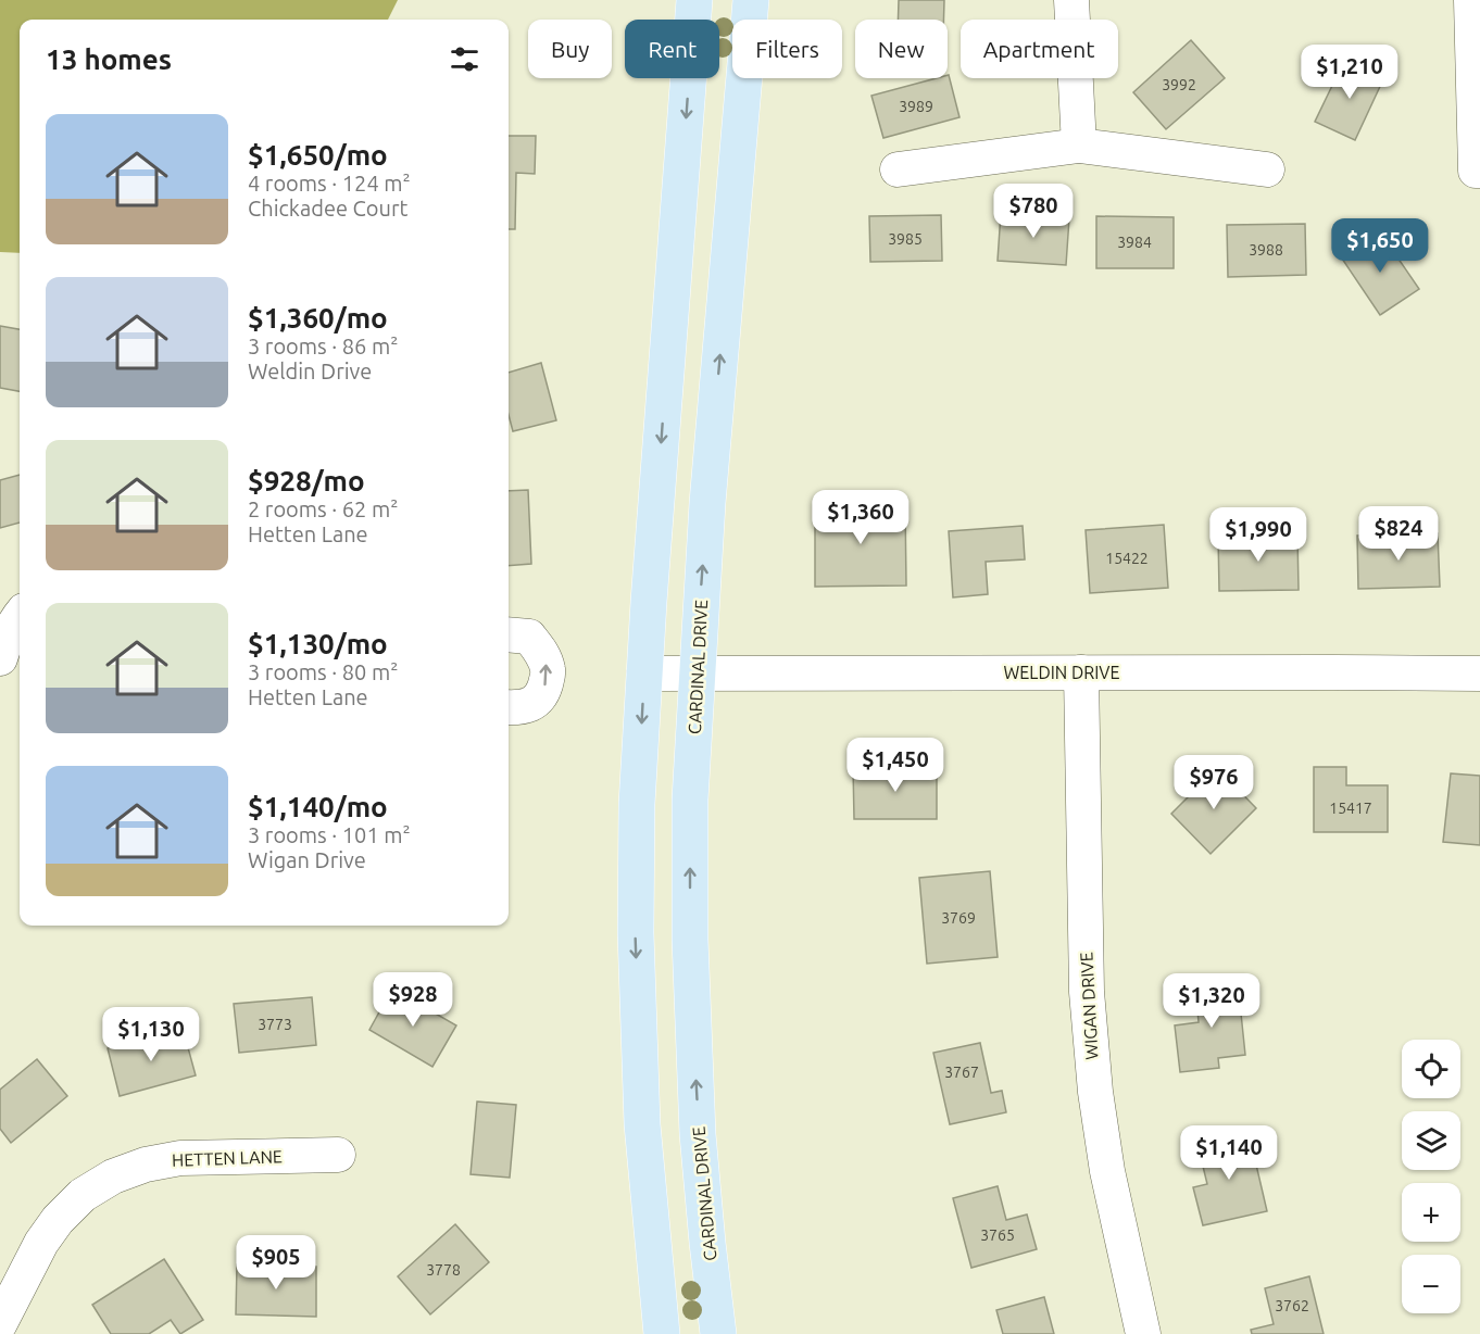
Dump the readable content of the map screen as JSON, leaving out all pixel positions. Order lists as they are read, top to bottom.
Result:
{
  "streets": {
    "main road": ["CARDINAL DRIVE"],
    "street": ["WELDIN DRIVE", "WIGAN DRIVE", "HETTEN LANE"]
  },
  "crossings": [
    ["CARDINAL DRIVE", "WELDIN DRIVE"],
    ["WELDIN DRIVE", "WIGAN DRIVE"]
  ],
  "house_numbers": [
    "3992",
    "3989",
    "3985",
    "3984",
    "3988",
    "15422",
    "15417",
    "3769",
    "3773",
    "3767",
    "3765",
    "3778",
    "3762"
  ],
  "page": {
    "chip": [
      "Buy",
      "Rent",
      "Filters",
      "New",
      "Apartment"
    ],
    "heading": "13 homes",
    "price": [
      "$1,210",
      "$780",
      "$1,650",
      "$1,360",
      "$824",
      "$1,990",
      "$1,450",
      "$976",
      "$928",
      "$1,320",
      "$1,130",
      "$1,140",
      "$905"
    ],
    "list": [
      {
        "name": "$1,650/mo",
        "note": "4 rooms · 124 m² · Chickadee Court"
      },
      {
        "name": "$1,360/mo",
        "note": "3 rooms · 86 m² · Weldin Drive"
      },
      {
        "name": "$928/mo",
        "note": "2 rooms · 62 m² · Hetten Lane"
      },
      {
        "name": "$1,130/mo",
        "note": "3 rooms · 80 m² · Hetten Lane"
      },
      {
        "name": "$1,140/mo",
        "note": "3 rooms · 101 m² · Wigan Drive"
      }
    ],
    "map_buttons": ["+", "−"]
  }
}
